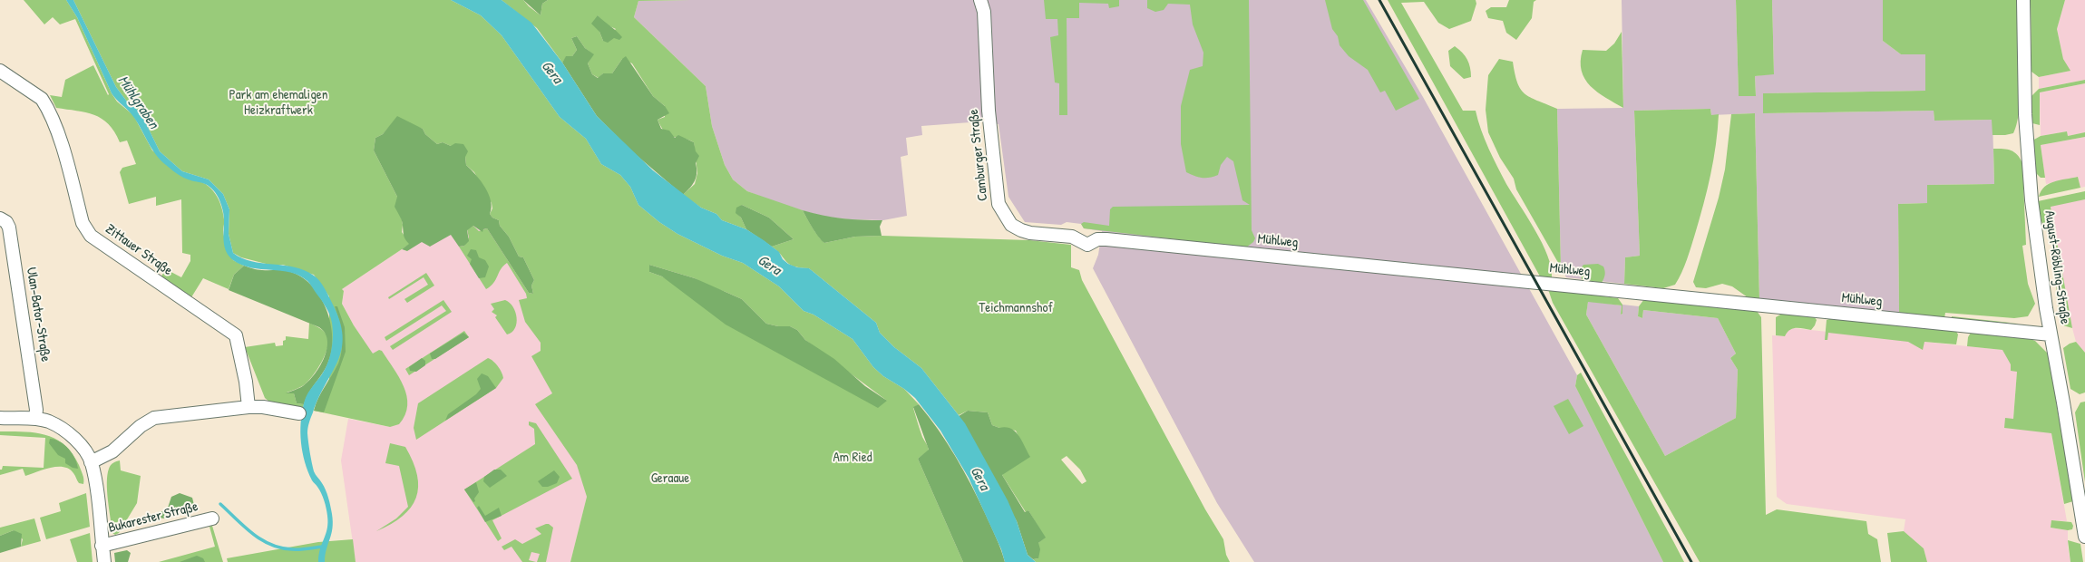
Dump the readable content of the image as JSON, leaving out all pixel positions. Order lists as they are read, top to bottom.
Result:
{
  "streets": {
    "street": [
      "Camburger Straße",
      "Mühlweg",
      "Zittauer Straße",
      "August-Röbling-Straße",
      "Ulan-Bator-Straße",
      "Bukarester Straße"
    ]
  },
  "crossings": [
    ["Camburger Straße", "Mühlweg"],
    ["Mühlweg", "August-Röbling-Straße"]
  ],
  "water": ["Gera", "Mühlgraben"],
  "parks": [
    "Park am ehemaligen Heizkraftwerk",
    "Teichmannshof",
    "Am Ried",
    "Geraaue"
  ]
}
